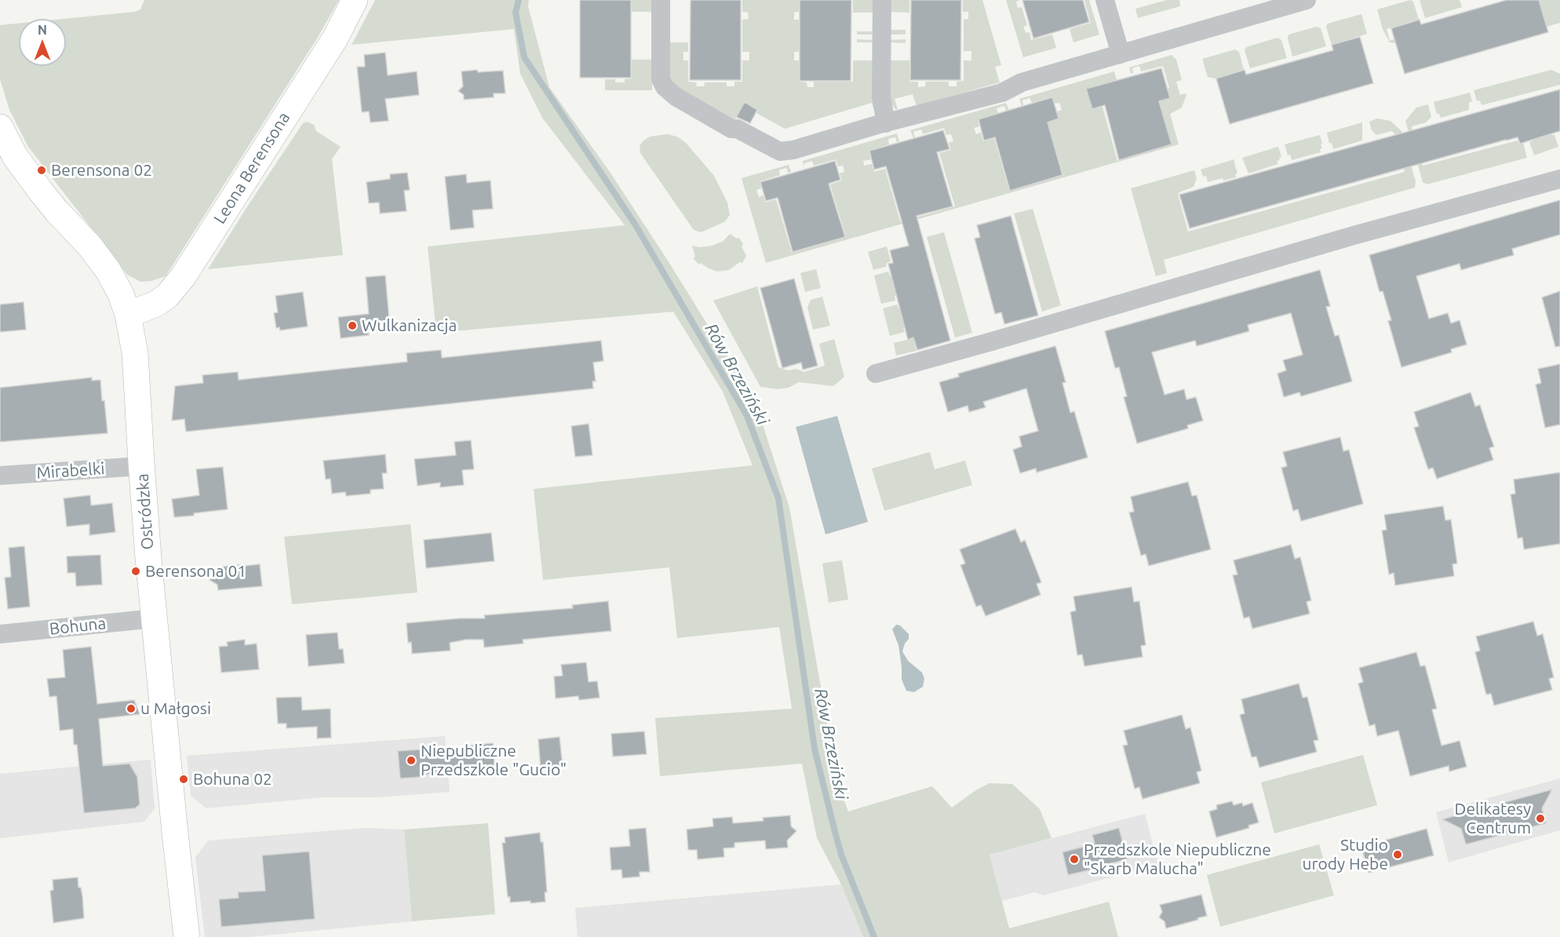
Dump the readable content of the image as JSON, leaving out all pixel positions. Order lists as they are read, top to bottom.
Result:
{
  "streets": {
    "street": [
      "Leona Berensona",
      "Mirabelki",
      "Ostródzka",
      "Bohuna"
    ]
  },
  "crossings": [
    ["Leona Berensona", "Ostródzka"],
    ["Mirabelki", "Ostródzka"],
    ["Ostródzka", "Bohuna"]
  ],
  "water": ["Rów Brzeziński"],
  "places": [
    "Berensona 02",
    "Wulkanizacja",
    "Berensona 01",
    "u Małgosi",
    "Niepubliczne Przedszkole \"Gucio\"",
    "Bohuna 02",
    "Delikatesy Centrum",
    "Studio urody Hebe",
    "Przedszkole Niepubliczne \"Skarb Malucha\""
  ],
  "north": "top"
}
